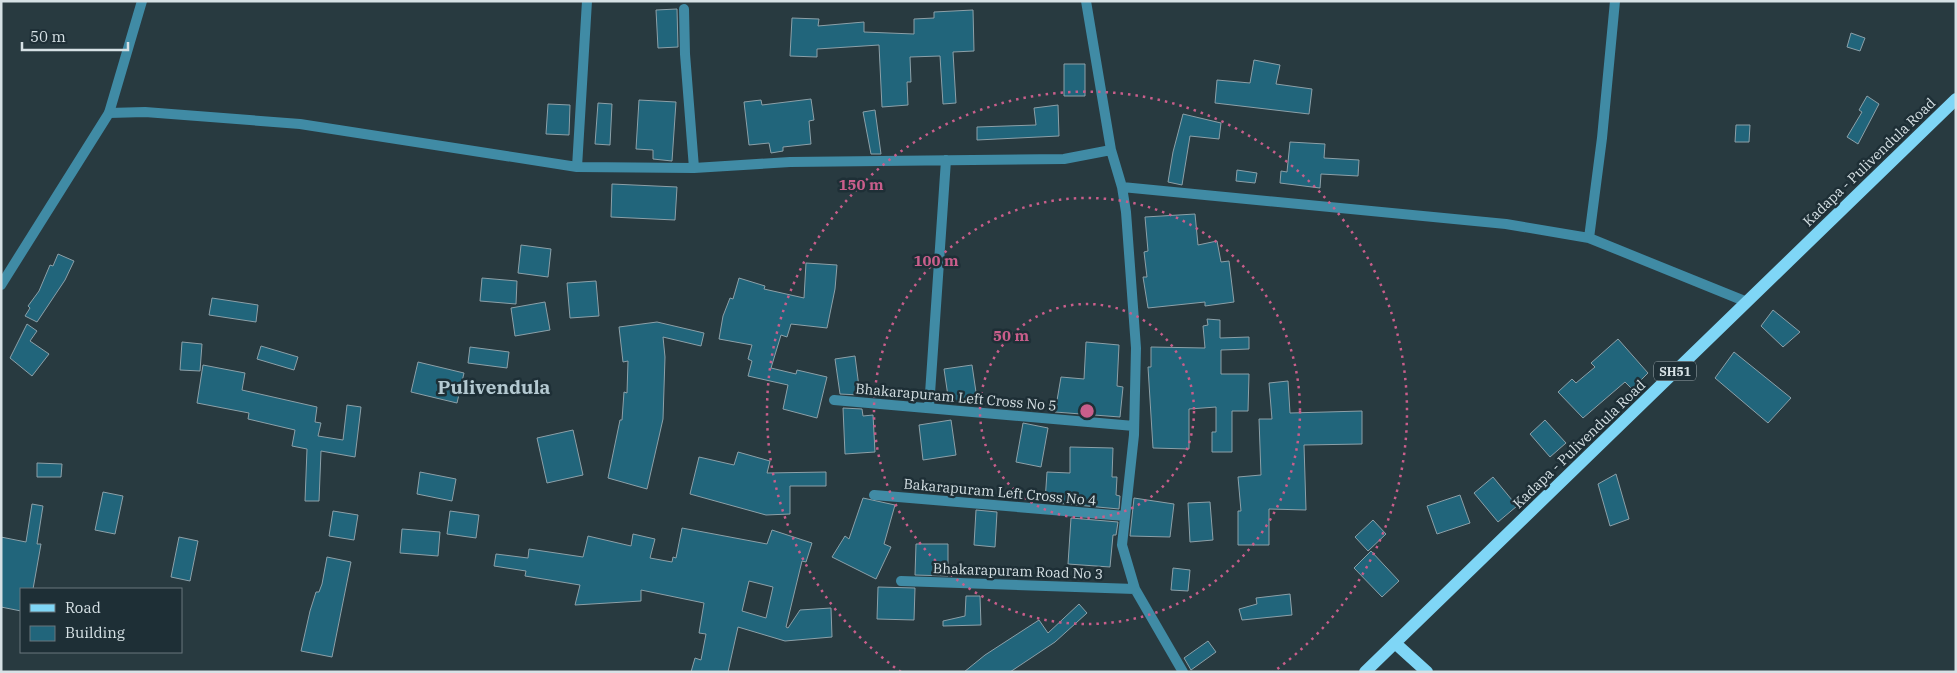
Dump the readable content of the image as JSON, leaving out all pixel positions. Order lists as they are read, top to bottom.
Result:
{
  "streets": {
    "main road": ["Kadapa - Pulivendula Road", "SH51"],
    "street": ["Bhakarapuram Left Cross No 5", "Bakarapuram Left Cross No 4", "Bhakarapuram Road No 3"]
  },
  "crossings": [
    ["Kadapa - Pulivendula Road", "SH51"]
  ],
  "districts": ["Pulivendula"],
  "legend": ["Road", "Building"],
  "scale_bar": "50 m",
  "rings": ["150 m", "100 m", "50 m"]
}
